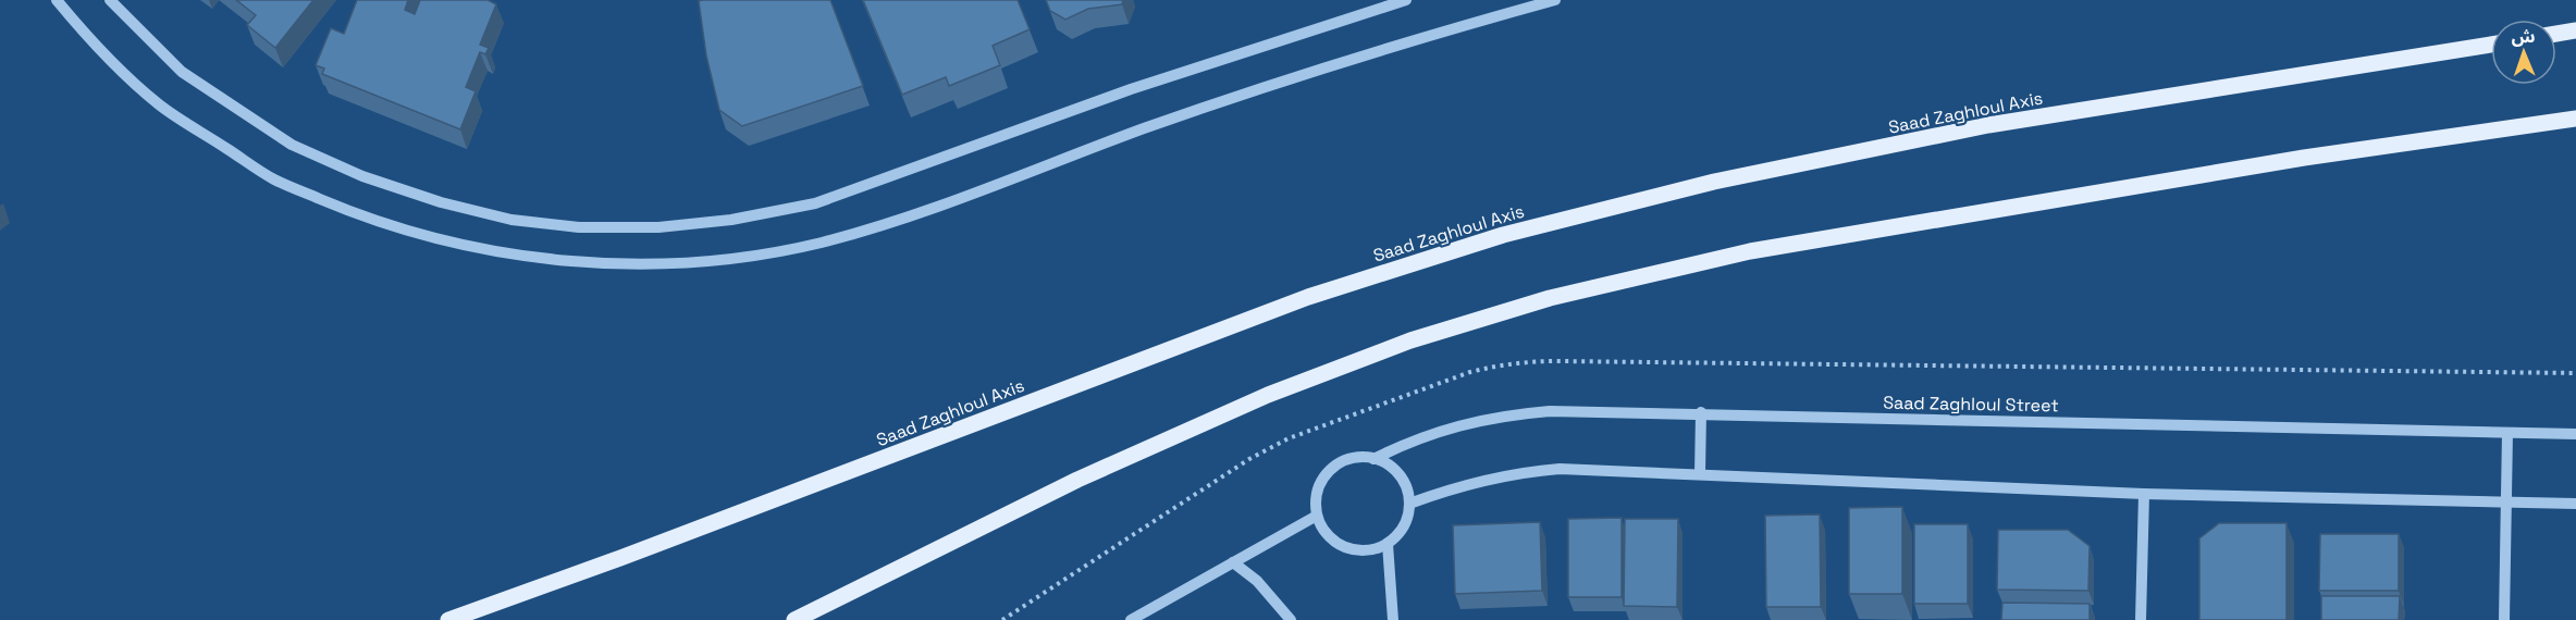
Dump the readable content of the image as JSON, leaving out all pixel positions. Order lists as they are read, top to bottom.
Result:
{
  "streets": {
    "main road": ["Saad Zaghloul Axis"],
    "street": ["Saad Zaghloul Street"]
  },
  "north": "top"
}
